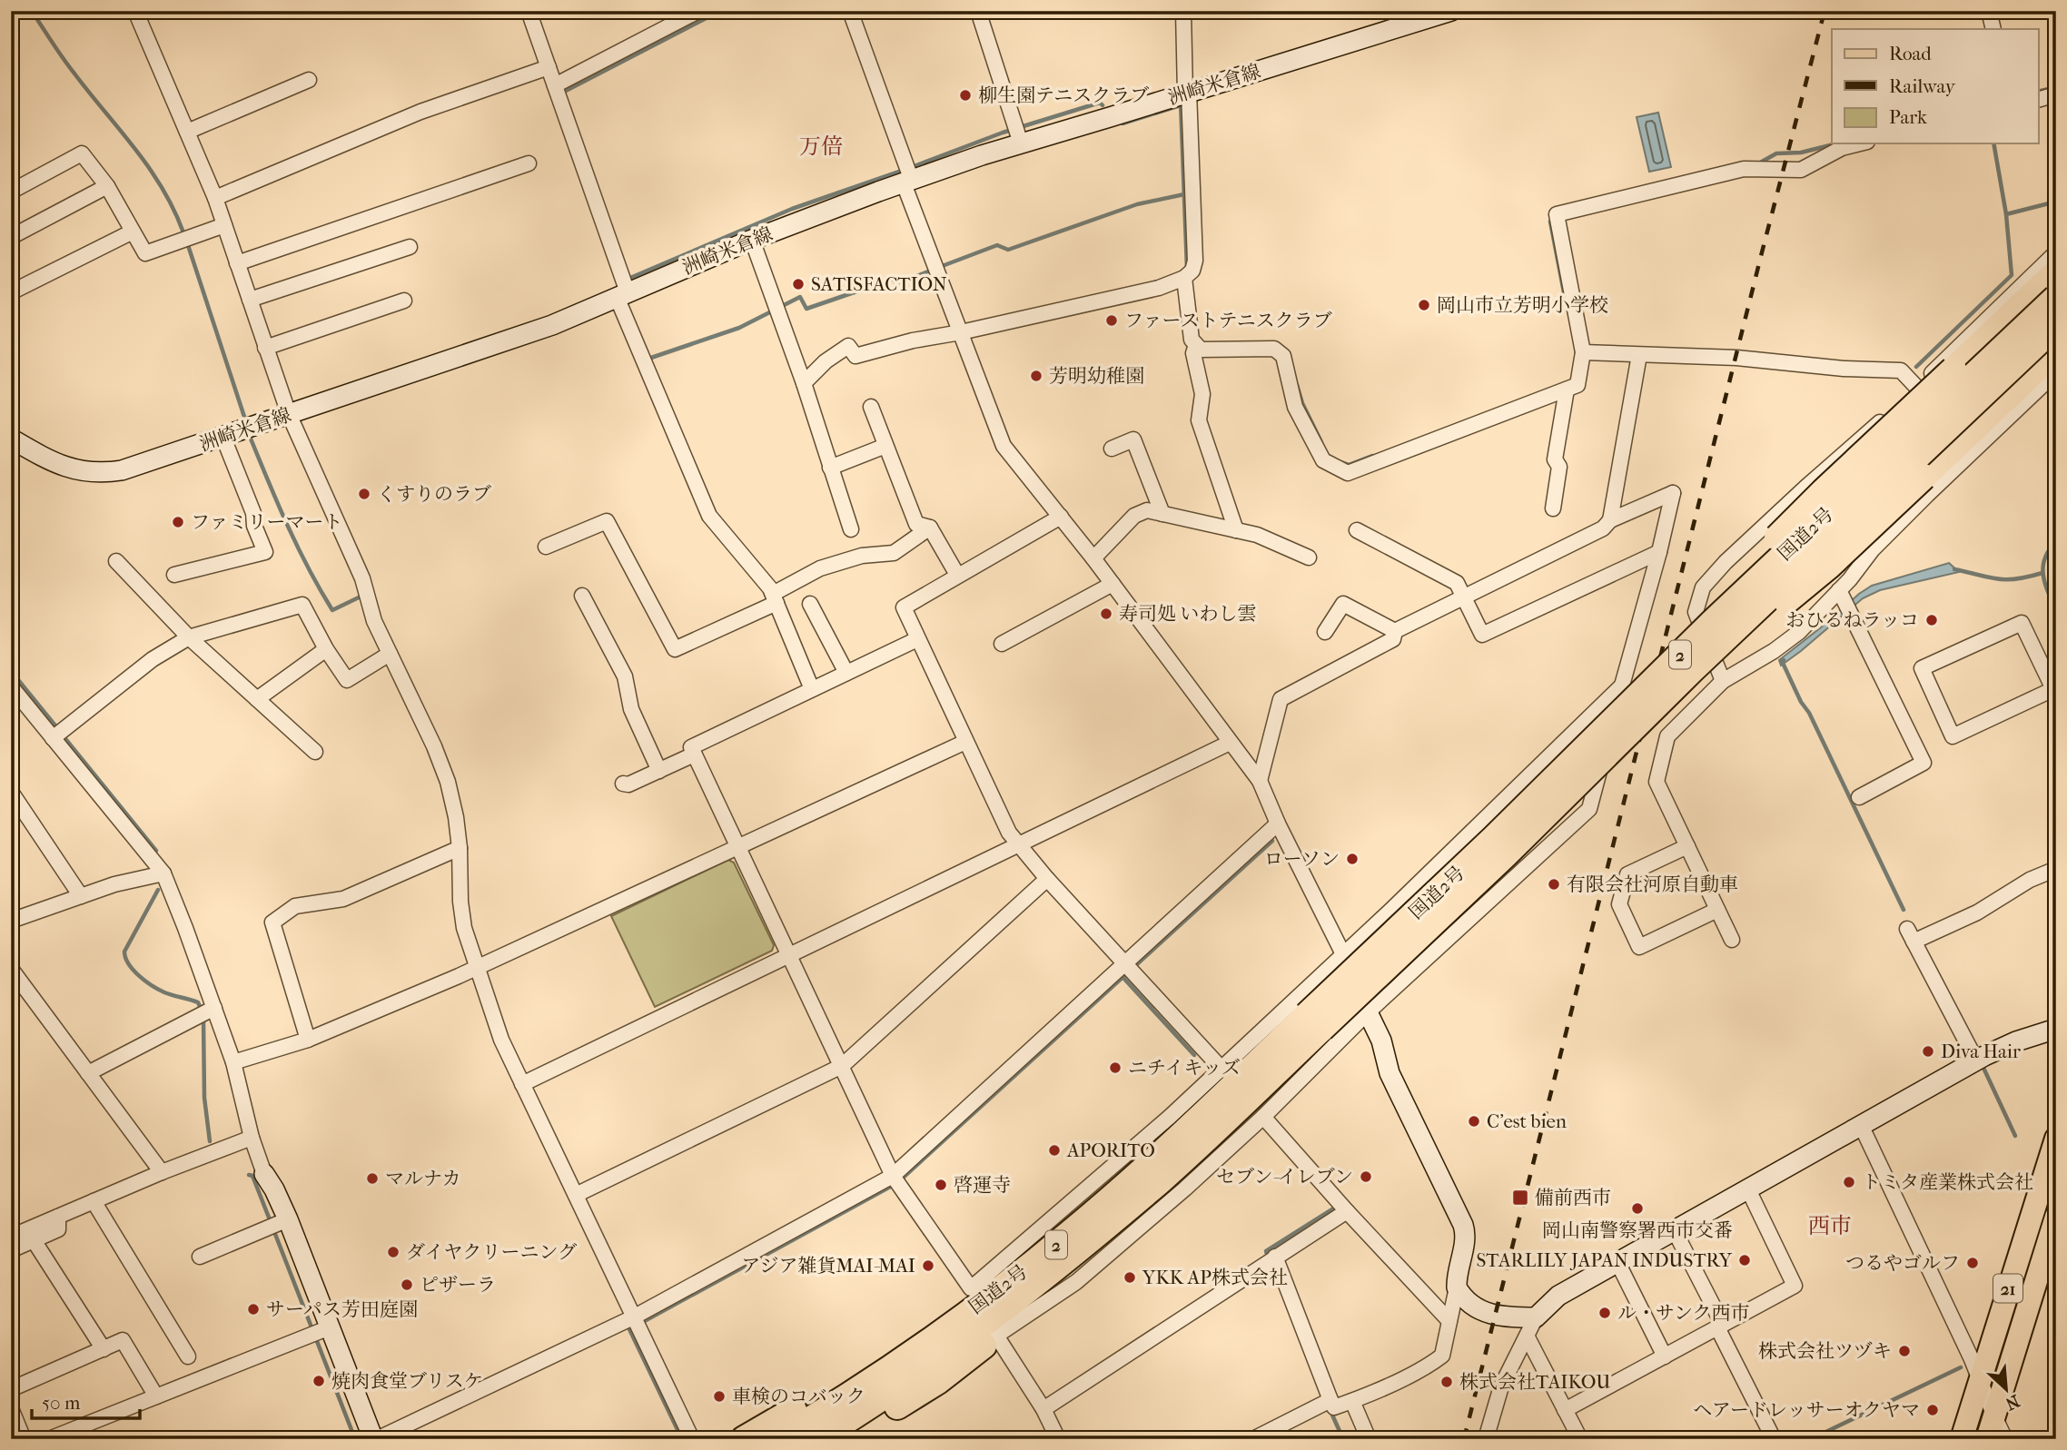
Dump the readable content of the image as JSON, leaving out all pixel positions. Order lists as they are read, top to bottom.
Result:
{
  "streets": {
    "highway": ["国道2号", "2"],
    "main road": ["洲崎米倉線", "21"]
  },
  "districts": ["万倍", "西市"],
  "places": {
    "other": [
      "柳生園テニスクラブ",
      "SATISFACTION",
      "岡山市立芳明小学校",
      "ファーストテニスクラブ",
      "芳明幼稚園",
      "くすりのラブ",
      "ファミリーマート",
      "寿司処 いわし雲",
      "おひるねラッコ",
      "ローソン",
      "有限会社河原自動車",
      "Diva Hair",
      "ニチイキッズ",
      "C'est bien",
      "APORITO",
      "セブン-イレブン",
      "マルナカ",
      "トミタ産業株式会社",
      "啓運寺",
      "岡山南警察署西市交番",
      "ダイヤクリーニング",
      "STARLILY JAPAN INDUSTRY",
      "つるやゴルフ",
      "アジア雑貨MAI-MAI",
      "YKK AP株式会社",
      "ピザーラ",
      "サーパス芳田庭園",
      "ル・サンク西市",
      "株式会社ツヅキ",
      "焼肉食堂ブリスケ",
      "株式会社TAIKOU",
      "車検のコバック",
      "ヘアードレッサーオクヤマ"
    ],
    "transit": ["備前西市"]
  },
  "legend": ["Road", "Railway", "Park"],
  "scale_bar": "50 m",
  "north": "bottom right"
}
